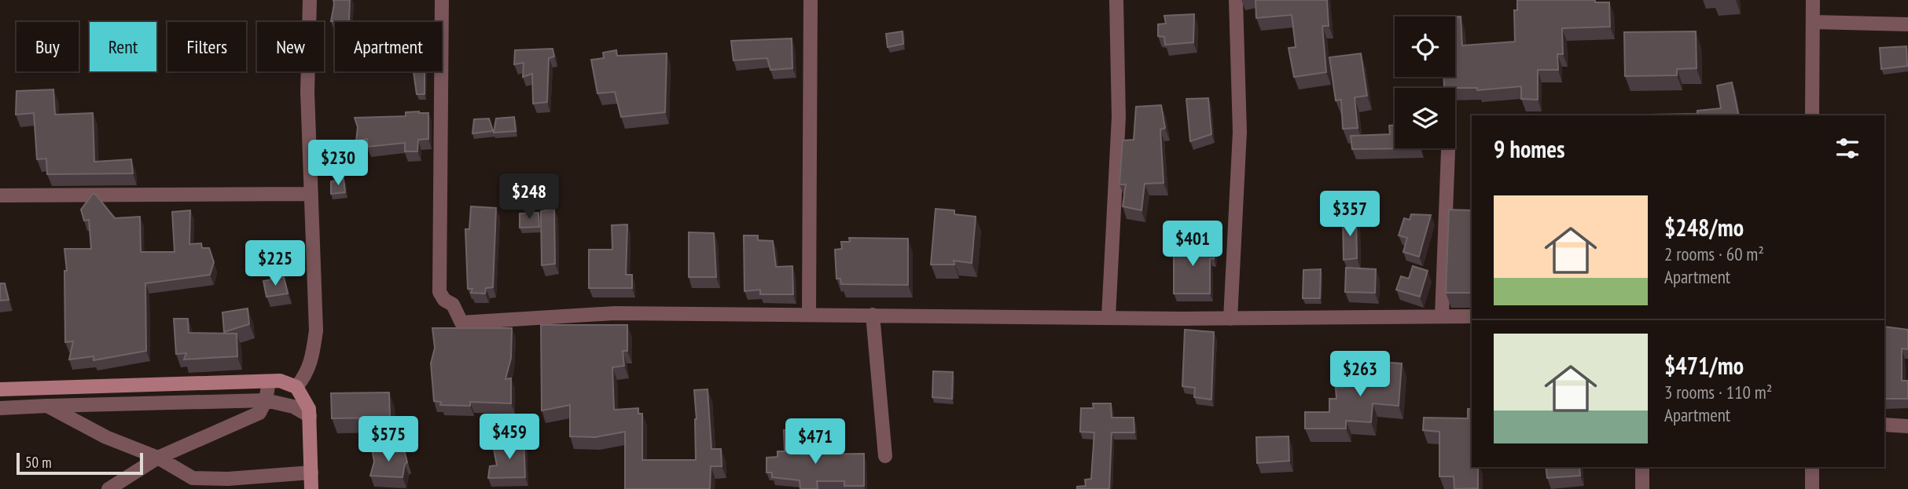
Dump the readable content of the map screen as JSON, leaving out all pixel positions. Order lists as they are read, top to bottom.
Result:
{
  "scale_bar": "50 m",
  "page": {
    "chip": [
      "Buy",
      "Rent",
      "Filters",
      "New",
      "Apartment"
    ],
    "heading": "9 homes",
    "price": [
      "$230",
      "$248",
      "$357",
      "$401",
      "$225",
      "$263",
      "$459",
      "$575",
      "$471"
    ],
    "list": [
      {
        "name": "$248/mo",
        "note": "2 rooms · 60 m² · Apartment"
      },
      {
        "name": "$471/mo",
        "note": "3 rooms · 110 m² · Apartment"
      }
    ],
    "scale": "50 m"
  }
}
